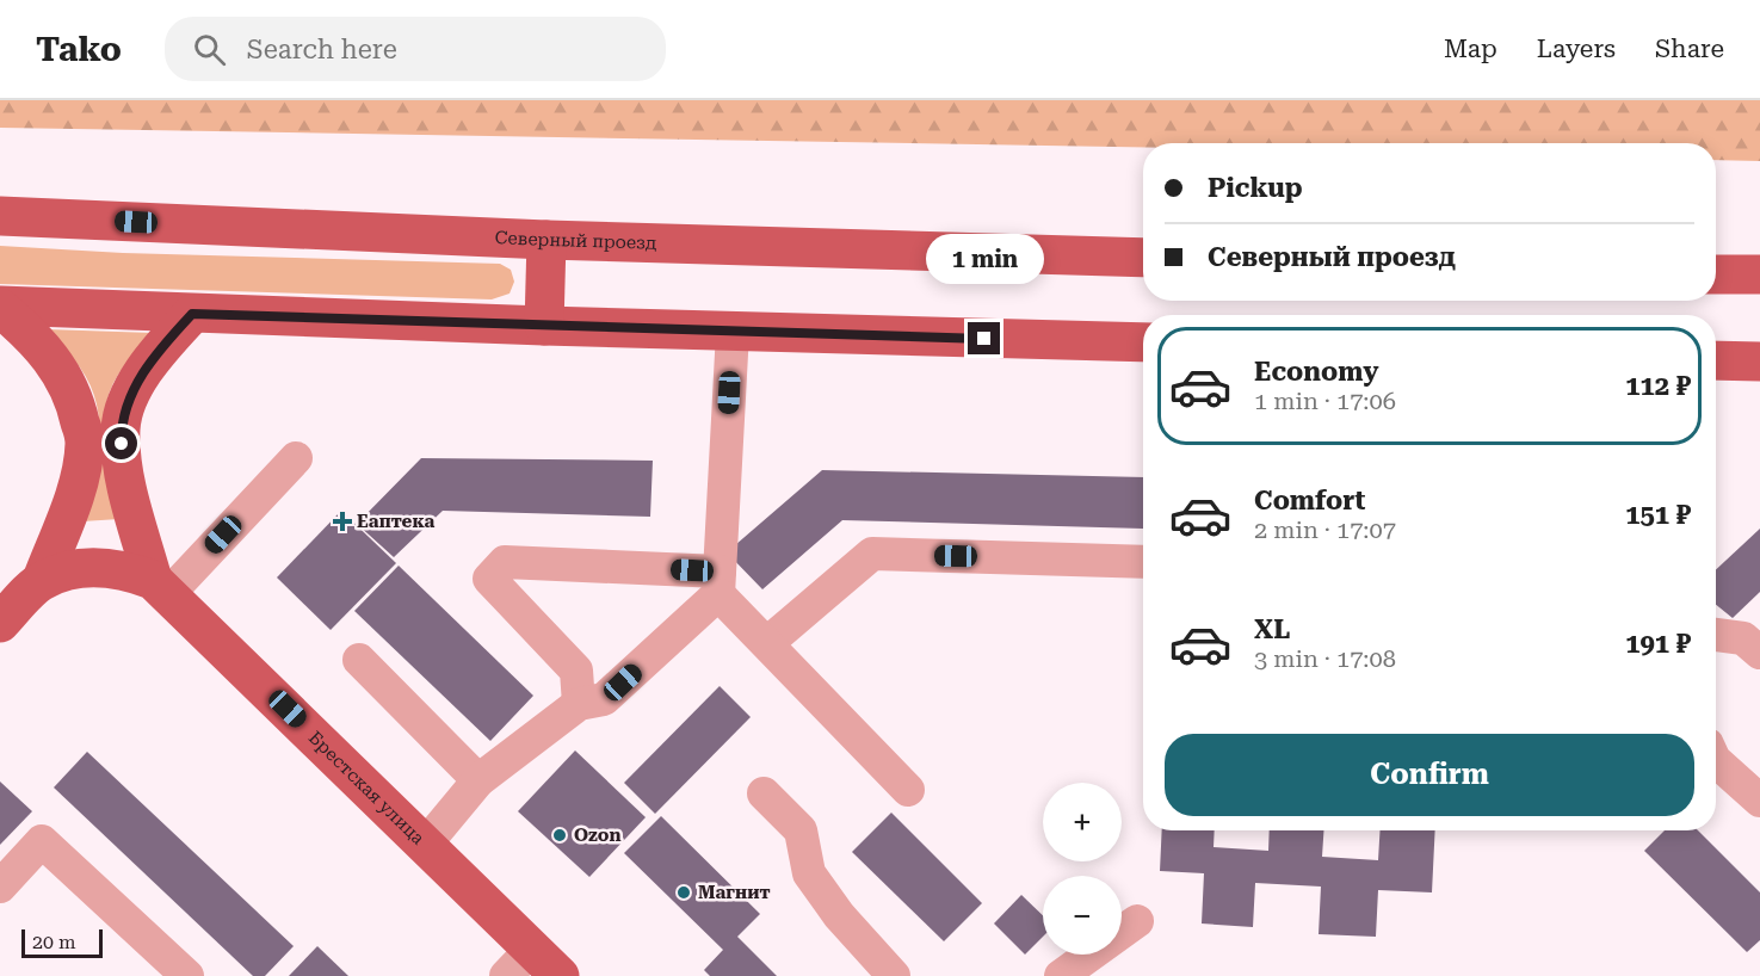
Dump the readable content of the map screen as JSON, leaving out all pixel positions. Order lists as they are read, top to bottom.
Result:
{
  "streets": {
    "main road": ["Северный проезд", "Брестская улица"]
  },
  "places": {
    "health": ["Еаптека"],
    "other": ["Ozon", "Магнит"]
  },
  "scale_bar": "20 m",
  "page": {
    "header": "Tako",
    "search": "Search here",
    "nav": ["Map", "Layers", "Share"],
    "banner": ["Pickup", "Северный проезд"],
    "bubble": "1 min",
    "list": [
      {
        "name": "Economy",
        "note": "1 min · 17:06",
        "value": "112 ₽"
      },
      {
        "name": "Comfort",
        "note": "2 min · 17:07",
        "value": "151 ₽"
      },
      {
        "name": "XL",
        "note": "3 min · 17:08",
        "value": "191 ₽"
      }
    ],
    "buttons": "Confirm",
    "map_buttons": ["+", "−"],
    "scale": "20 m"
  }
}
